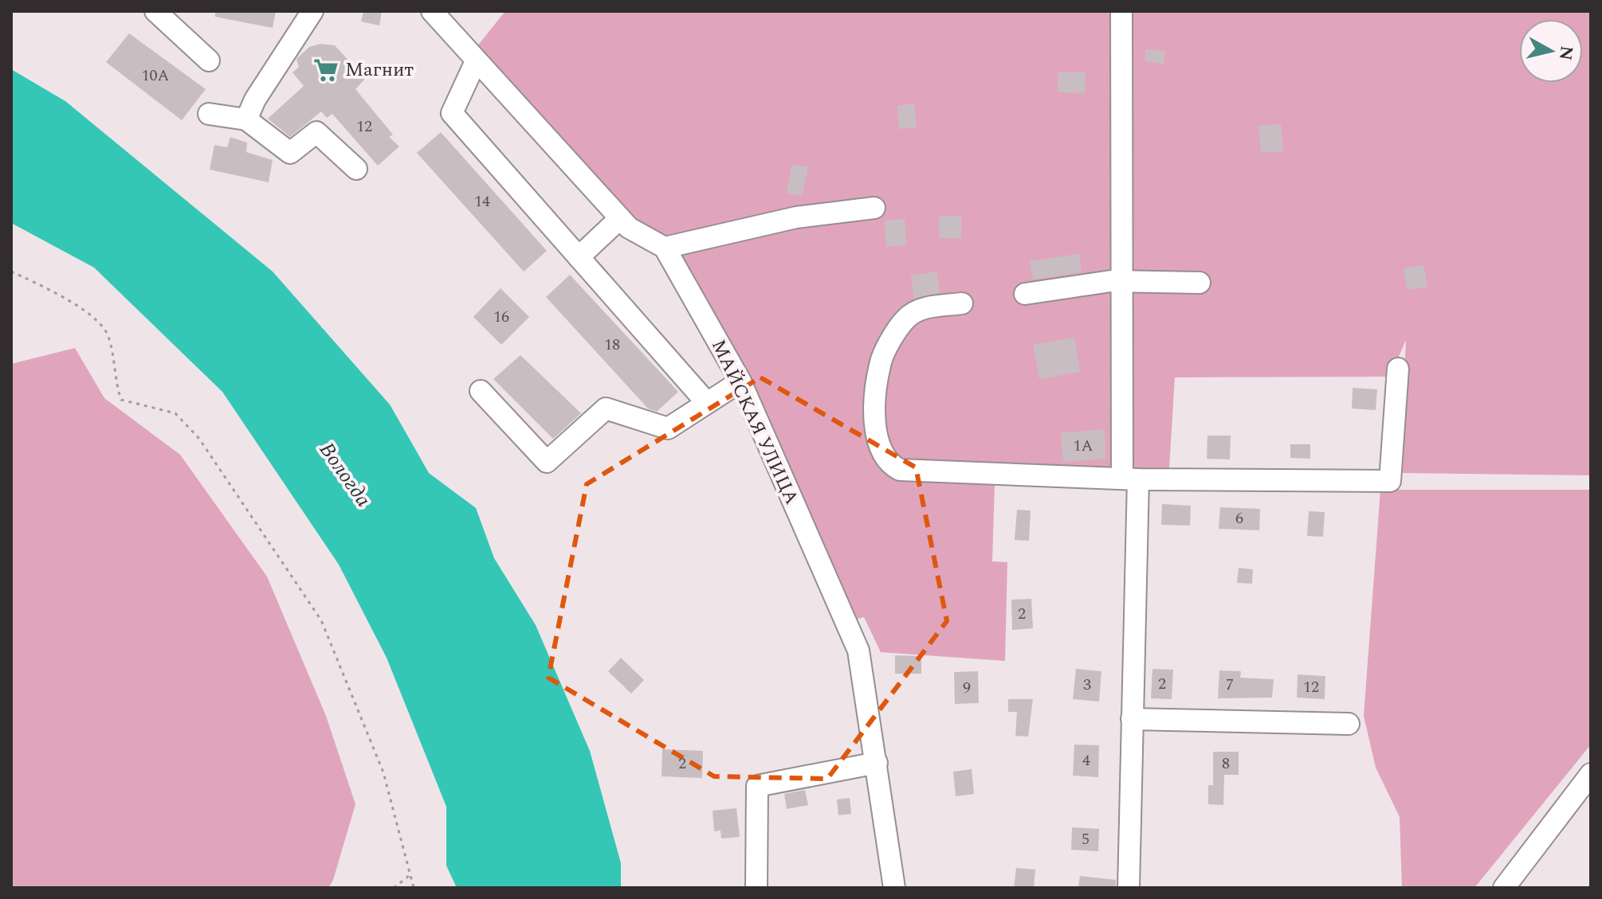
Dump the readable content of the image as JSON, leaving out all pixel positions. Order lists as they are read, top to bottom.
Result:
{
  "streets": {
    "street": ["МАЙСКАЯ УЛИЦА"]
  },
  "water": ["Вологда"],
  "places": {
    "supermarket": ["Магнит"]
  },
  "house_numbers": [
    "10А",
    "12",
    "14",
    "16",
    "18",
    "1А",
    "6",
    "2",
    "2",
    "3",
    "7",
    "12",
    "9",
    "4",
    "2",
    "8",
    "5"
  ],
  "north": "right"
}
